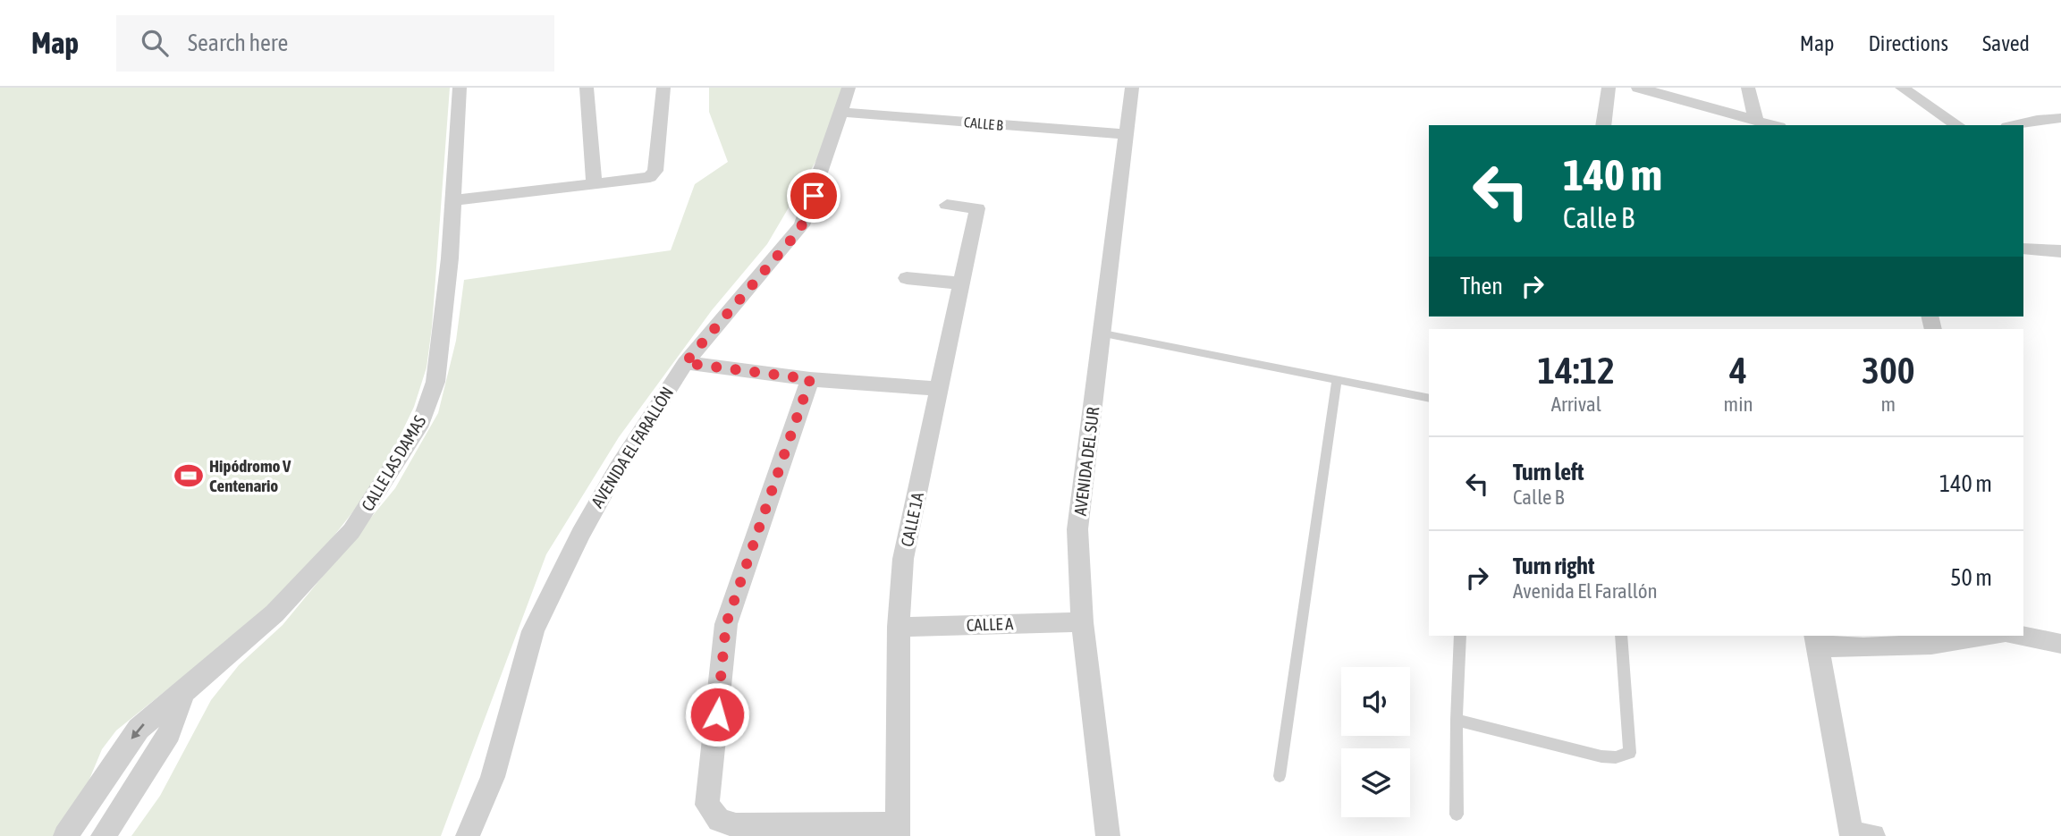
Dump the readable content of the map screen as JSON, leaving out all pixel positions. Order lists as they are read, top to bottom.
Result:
{
  "streets": {
    "street": [
      "CALLE B",
      "AVENIDA EL FARALLÓN",
      "AVENIDA DEL SUR",
      "CALLE LAS DAMAS",
      "CALLE 1A",
      "CALLE A"
    ]
  },
  "crossings": [
    ["CALLE B", "AVENIDA EL FARALLÓN"],
    ["CALLE B", "AVENIDA DEL SUR"],
    ["AVENIDA DEL SUR", "CALLE A"],
    ["CALLE 1A", "CALLE A"]
  ],
  "places": {
    "sports": ["Hipódromo V Centenario"]
  },
  "page": {
    "header": "Map",
    "search": "Search here",
    "nav": ["Map", "Directions", "Saved"],
    "turn": ["140 m", "Calle B"],
    "then": "Then",
    "eta": [
      "14:12",
      "Arrival",
      "4",
      "min",
      "300",
      "m"
    ],
    "list": [
      {
        "name": "Turn left",
        "note": "Calle B",
        "value": "140 m"
      },
      {
        "name": "Turn right",
        "note": "Avenida El Farallón",
        "value": "50 m"
      }
    ]
  }
}
